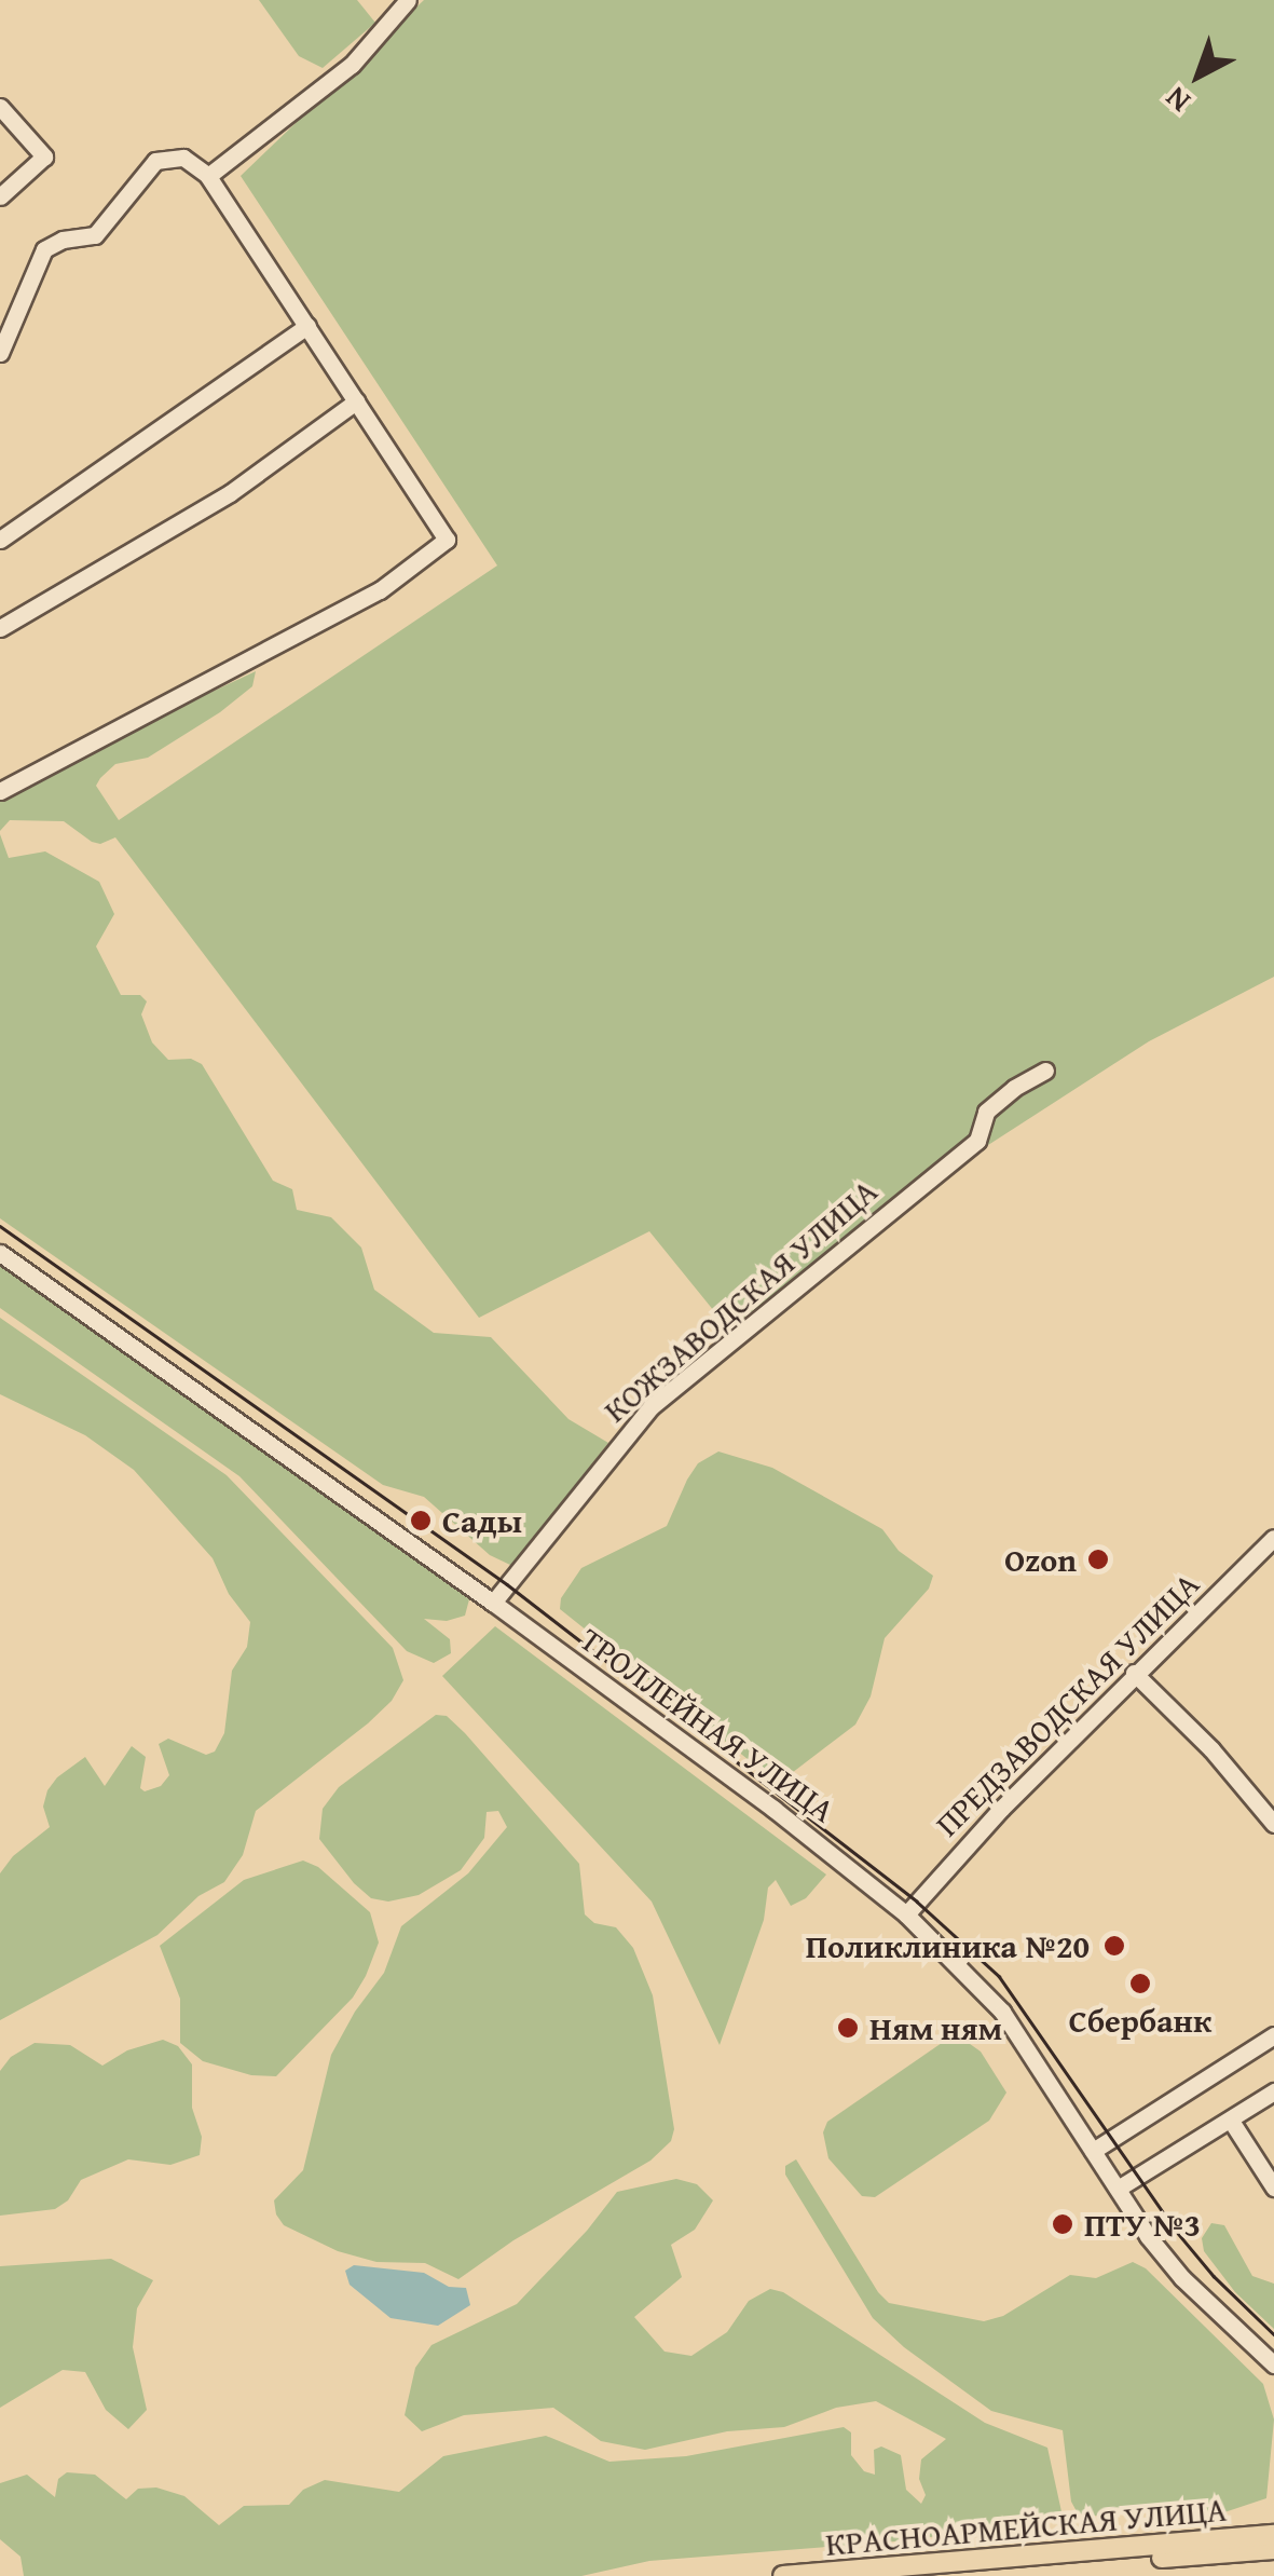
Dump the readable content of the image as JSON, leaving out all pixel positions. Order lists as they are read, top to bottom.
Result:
{
  "streets": {
    "main road": ["КРАСНОАРМЕЙСКАЯ УЛИЦА"],
    "street": ["КОЖЗАВОДСКАЯ УЛИЦА", "ПРЕДЗАВОДСКАЯ УЛИЦА", "ТРОЛЛЕЙНАЯ УЛИЦА"]
  },
  "crossings": [
    ["КОЖЗАВОДСКАЯ УЛИЦА", "ТРОЛЛЕЙНАЯ УЛИЦА"],
    ["ПРЕДЗАВОДСКАЯ УЛИЦА", "ТРОЛЛЕЙНАЯ УЛИЦА"]
  ],
  "places": [
    "Сады",
    "Ozon",
    "Поликлиника №20",
    "Сбербанк",
    "Ням ням",
    "ПТУ №3"
  ],
  "north": "bottom left"
}
